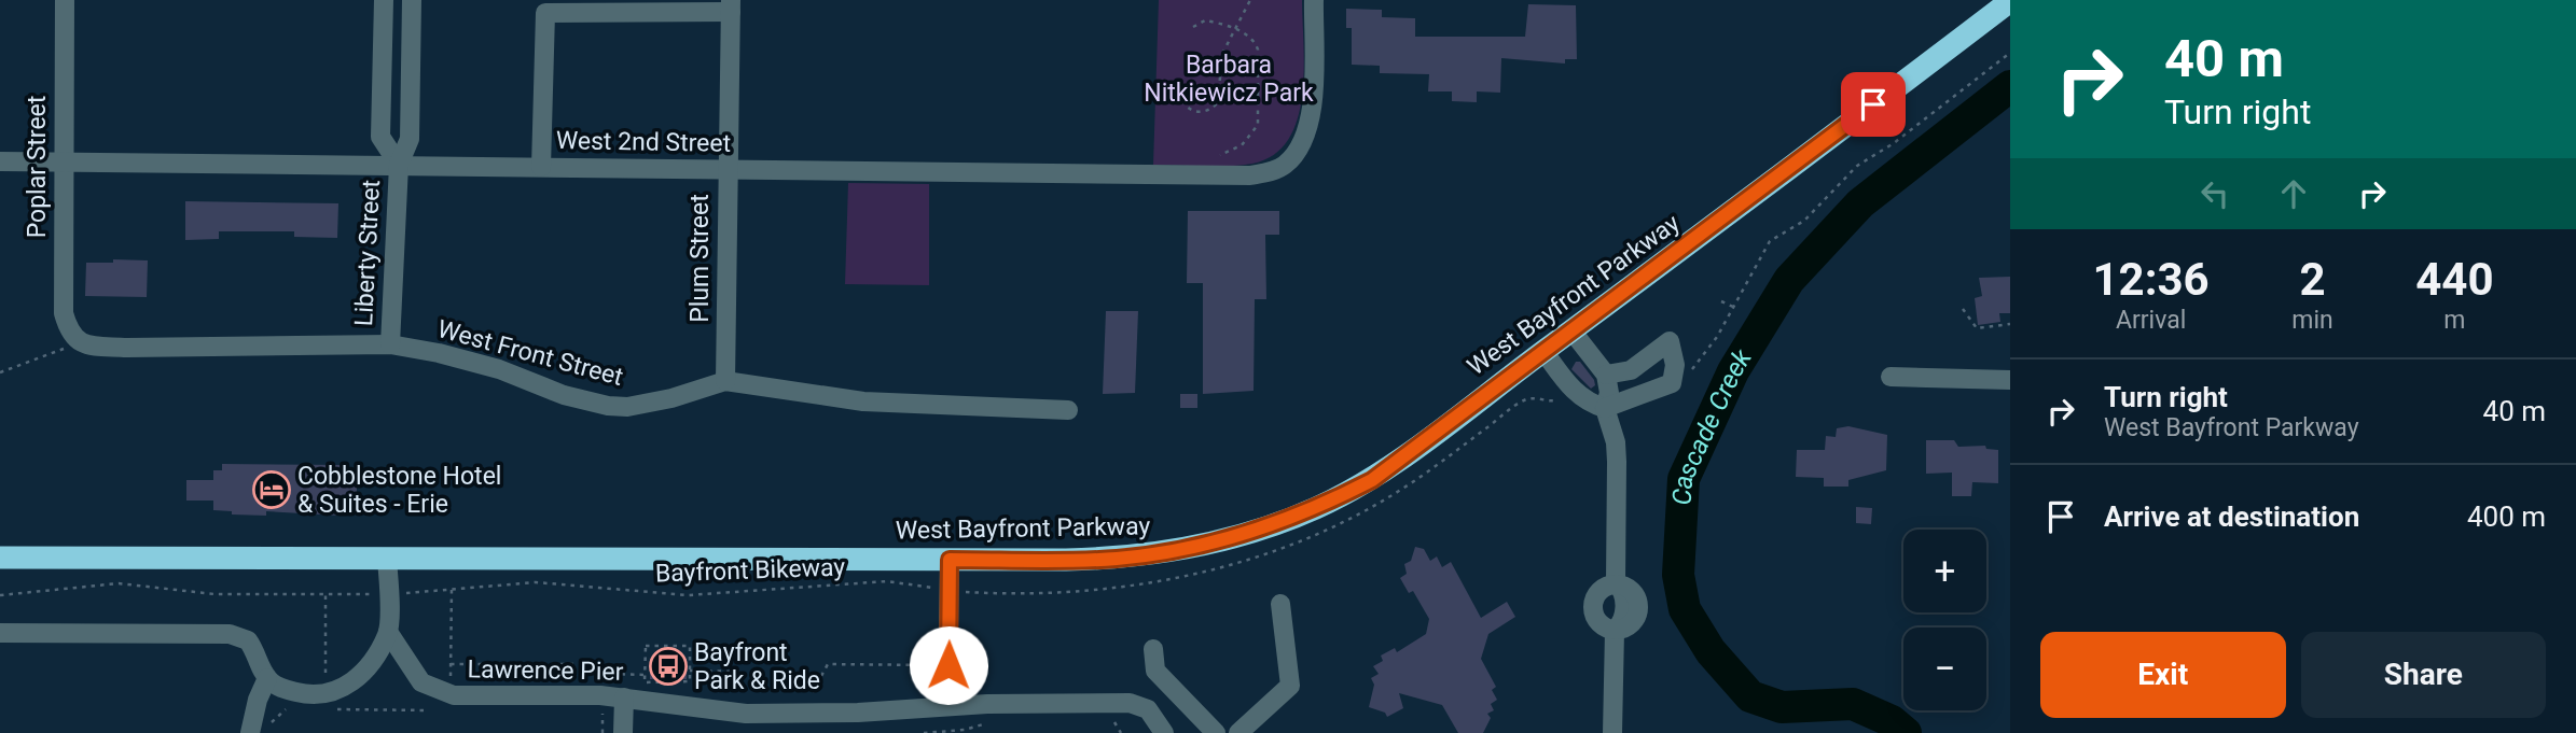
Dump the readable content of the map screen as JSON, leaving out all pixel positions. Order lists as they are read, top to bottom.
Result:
{
  "streets": {
    "highway": ["West Bayfront Parkway"],
    "street": [
      "West 2nd Street",
      "Poplar Street",
      "Liberty Street",
      "Plum Street",
      "West Front Street",
      "Lawrence Pier"
    ],
    "path": ["Bayfront Bikeway"]
  },
  "crossings": [
    ["West 2nd Street", "Poplar Street"],
    ["West 2nd Street", "Liberty Street"],
    ["West 2nd Street", "Plum Street"],
    ["Poplar Street", "West Front Street"],
    ["Liberty Street", "West Front Street"],
    ["Plum Street", "West Front Street"]
  ],
  "water": ["Cascade Creek"],
  "parks": ["Barbara Nitkiewicz Park"],
  "places": {
    "hotel": ["Cobblestone Hotel & Suites - Erie"],
    "bus stop": ["Bayfront Park & Ride"]
  },
  "page": {
    "turn": ["40 m", "Turn right"],
    "eta": [
      "12:36",
      "Arrival",
      "2",
      "min",
      "440",
      "m"
    ],
    "list": [
      {
        "name": "Turn right",
        "note": "West Bayfront Parkway",
        "value": "40 m"
      },
      {
        "name": "Arrive at destination",
        "value": "400 m"
      }
    ],
    "map_buttons": ["+", "−"],
    "buttons": ["Exit", "Share"]
  }
}
